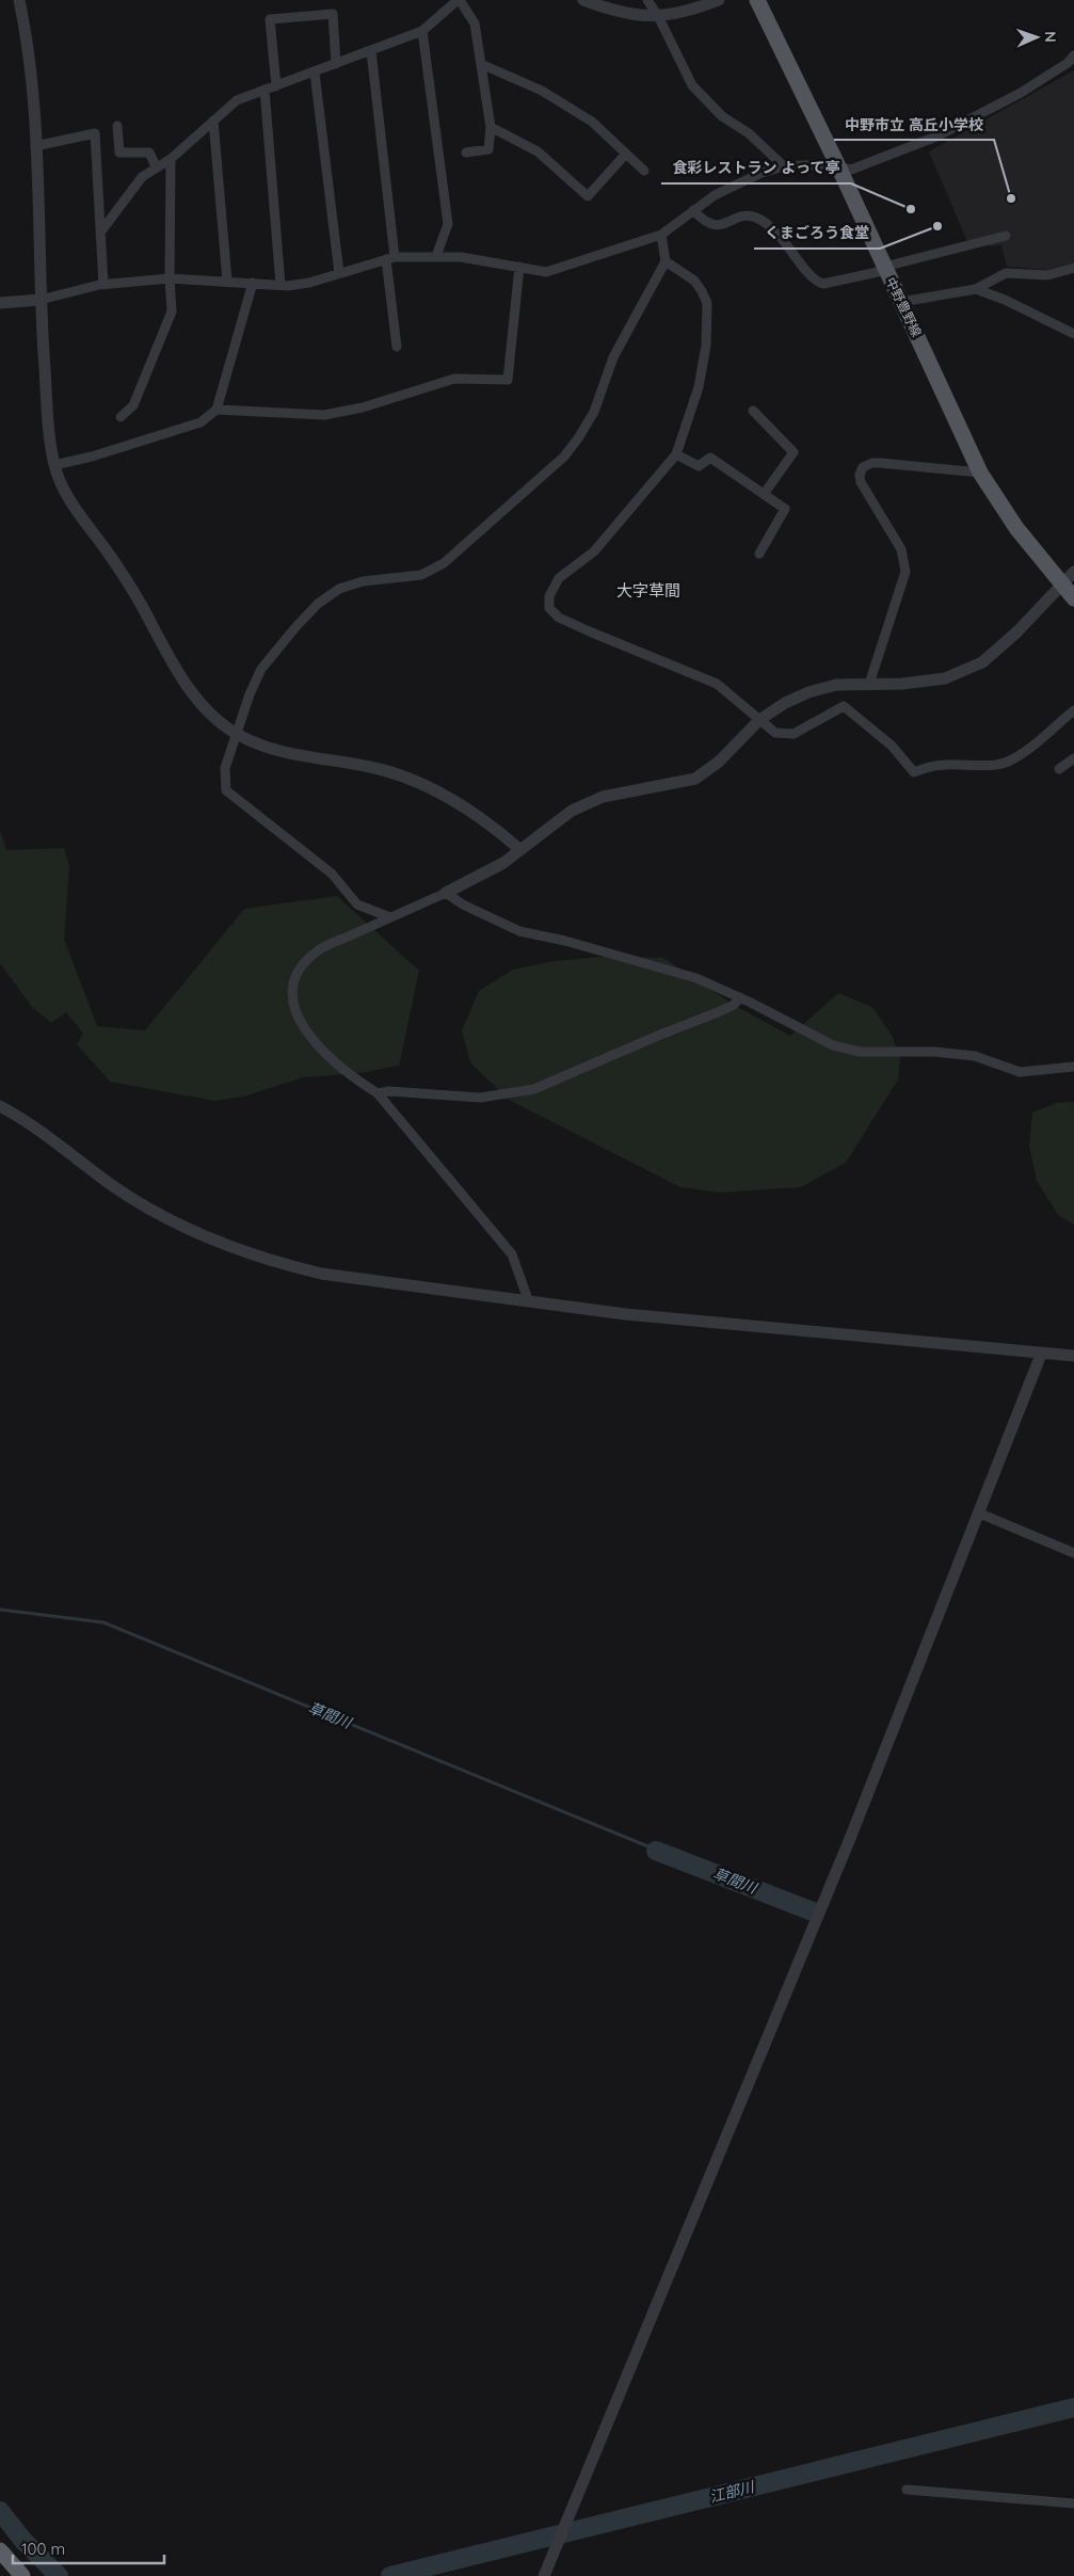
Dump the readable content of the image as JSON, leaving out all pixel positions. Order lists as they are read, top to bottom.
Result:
{
  "streets": {
    "main road": ["中野豊野線"]
  },
  "districts": ["大字草間"],
  "water": ["草間川", "江部川"],
  "places": ["中野市立 高丘小学校", "食彩レストラン よって亭", "くまごろう食堂"],
  "scale_bar": "100 m",
  "north": "right"
}
